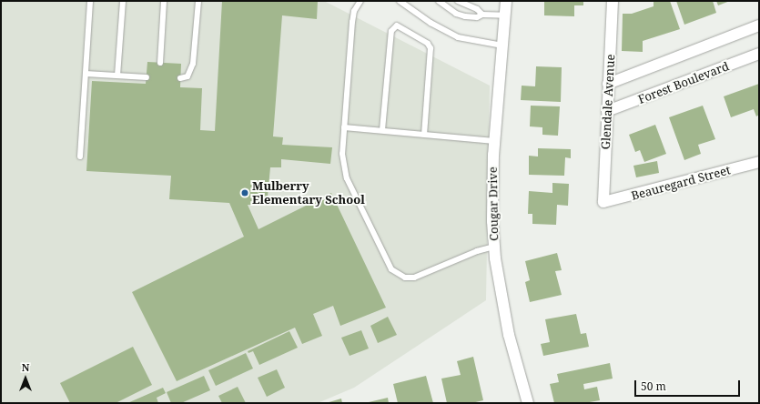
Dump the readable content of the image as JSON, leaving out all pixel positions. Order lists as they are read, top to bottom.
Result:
{
  "streets": {
    "street": [
      "Forest Boulevard",
      "Glendale Avenue",
      "Beauregard Street",
      "Cougar Drive"
    ]
  },
  "crossings": [
    ["Forest Boulevard", "Glendale Avenue"],
    ["Glendale Avenue", "Beauregard Street"]
  ],
  "places": ["Mulberry Elementary School"],
  "scale_bar": "50 m",
  "north": "top"
}
